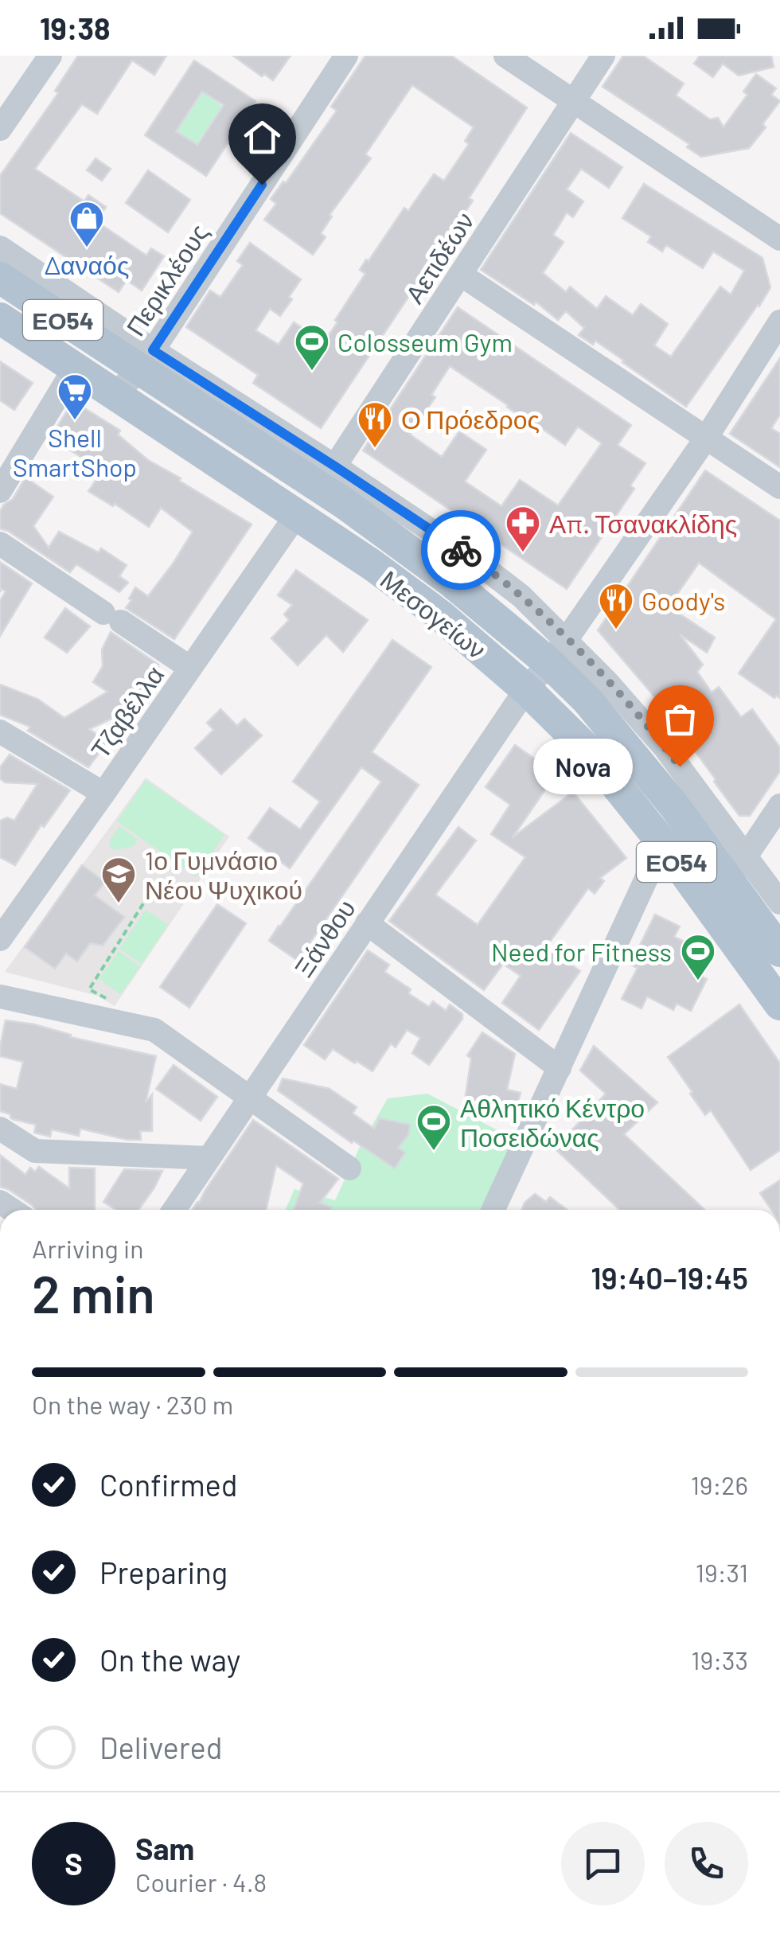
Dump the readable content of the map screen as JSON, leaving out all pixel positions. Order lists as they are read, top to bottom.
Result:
{
  "streets": {
    "main road": ["ΕΟ54", "Μεσογείων"],
    "street": [
      "Αετιδέων",
      "Περικλέους",
      "Τζαβέλλα",
      "Ξάνθου"
    ]
  },
  "crossings": [
    ["Αετιδέων", "Μεσογείων"],
    ["Περικλέους", "Μεσογείων"],
    ["Μεσογείων", "Τζαβέλλα"],
    ["Μεσογείων", "Ξάνθου"]
  ],
  "places": {
    "shop": ["Δαναός"],
    "sports": ["Colosseum Gym", "Need for Fitness", "Αθλητικό Κέντρο Ποσειδώνας"],
    "supermarket": ["Shell SmartShop"],
    "restaurant": ["Ο Πρόεδρος", "Goody's"],
    "pharmacy": ["Απ. Τσανακλίδης"],
    "other": ["Nova"],
    "school or university": ["1ο Γυμνάσιο Νέου Ψυχικού"]
  },
  "page": {
    "status": "19:38",
    "bubble": "Nova",
    "heading": ["2 min", "Arriving in", "19:40–19:45"],
    "panel": ["Sam", "Courier · 4.8"],
    "bar": "On the way · 230 m",
    "list": [
      ["Confirmed", "19:26"],
      ["Preparing", "19:31"],
      ["On the way", "19:33"],
      "Delivered"
    ],
    "round": "S"
  }
}
